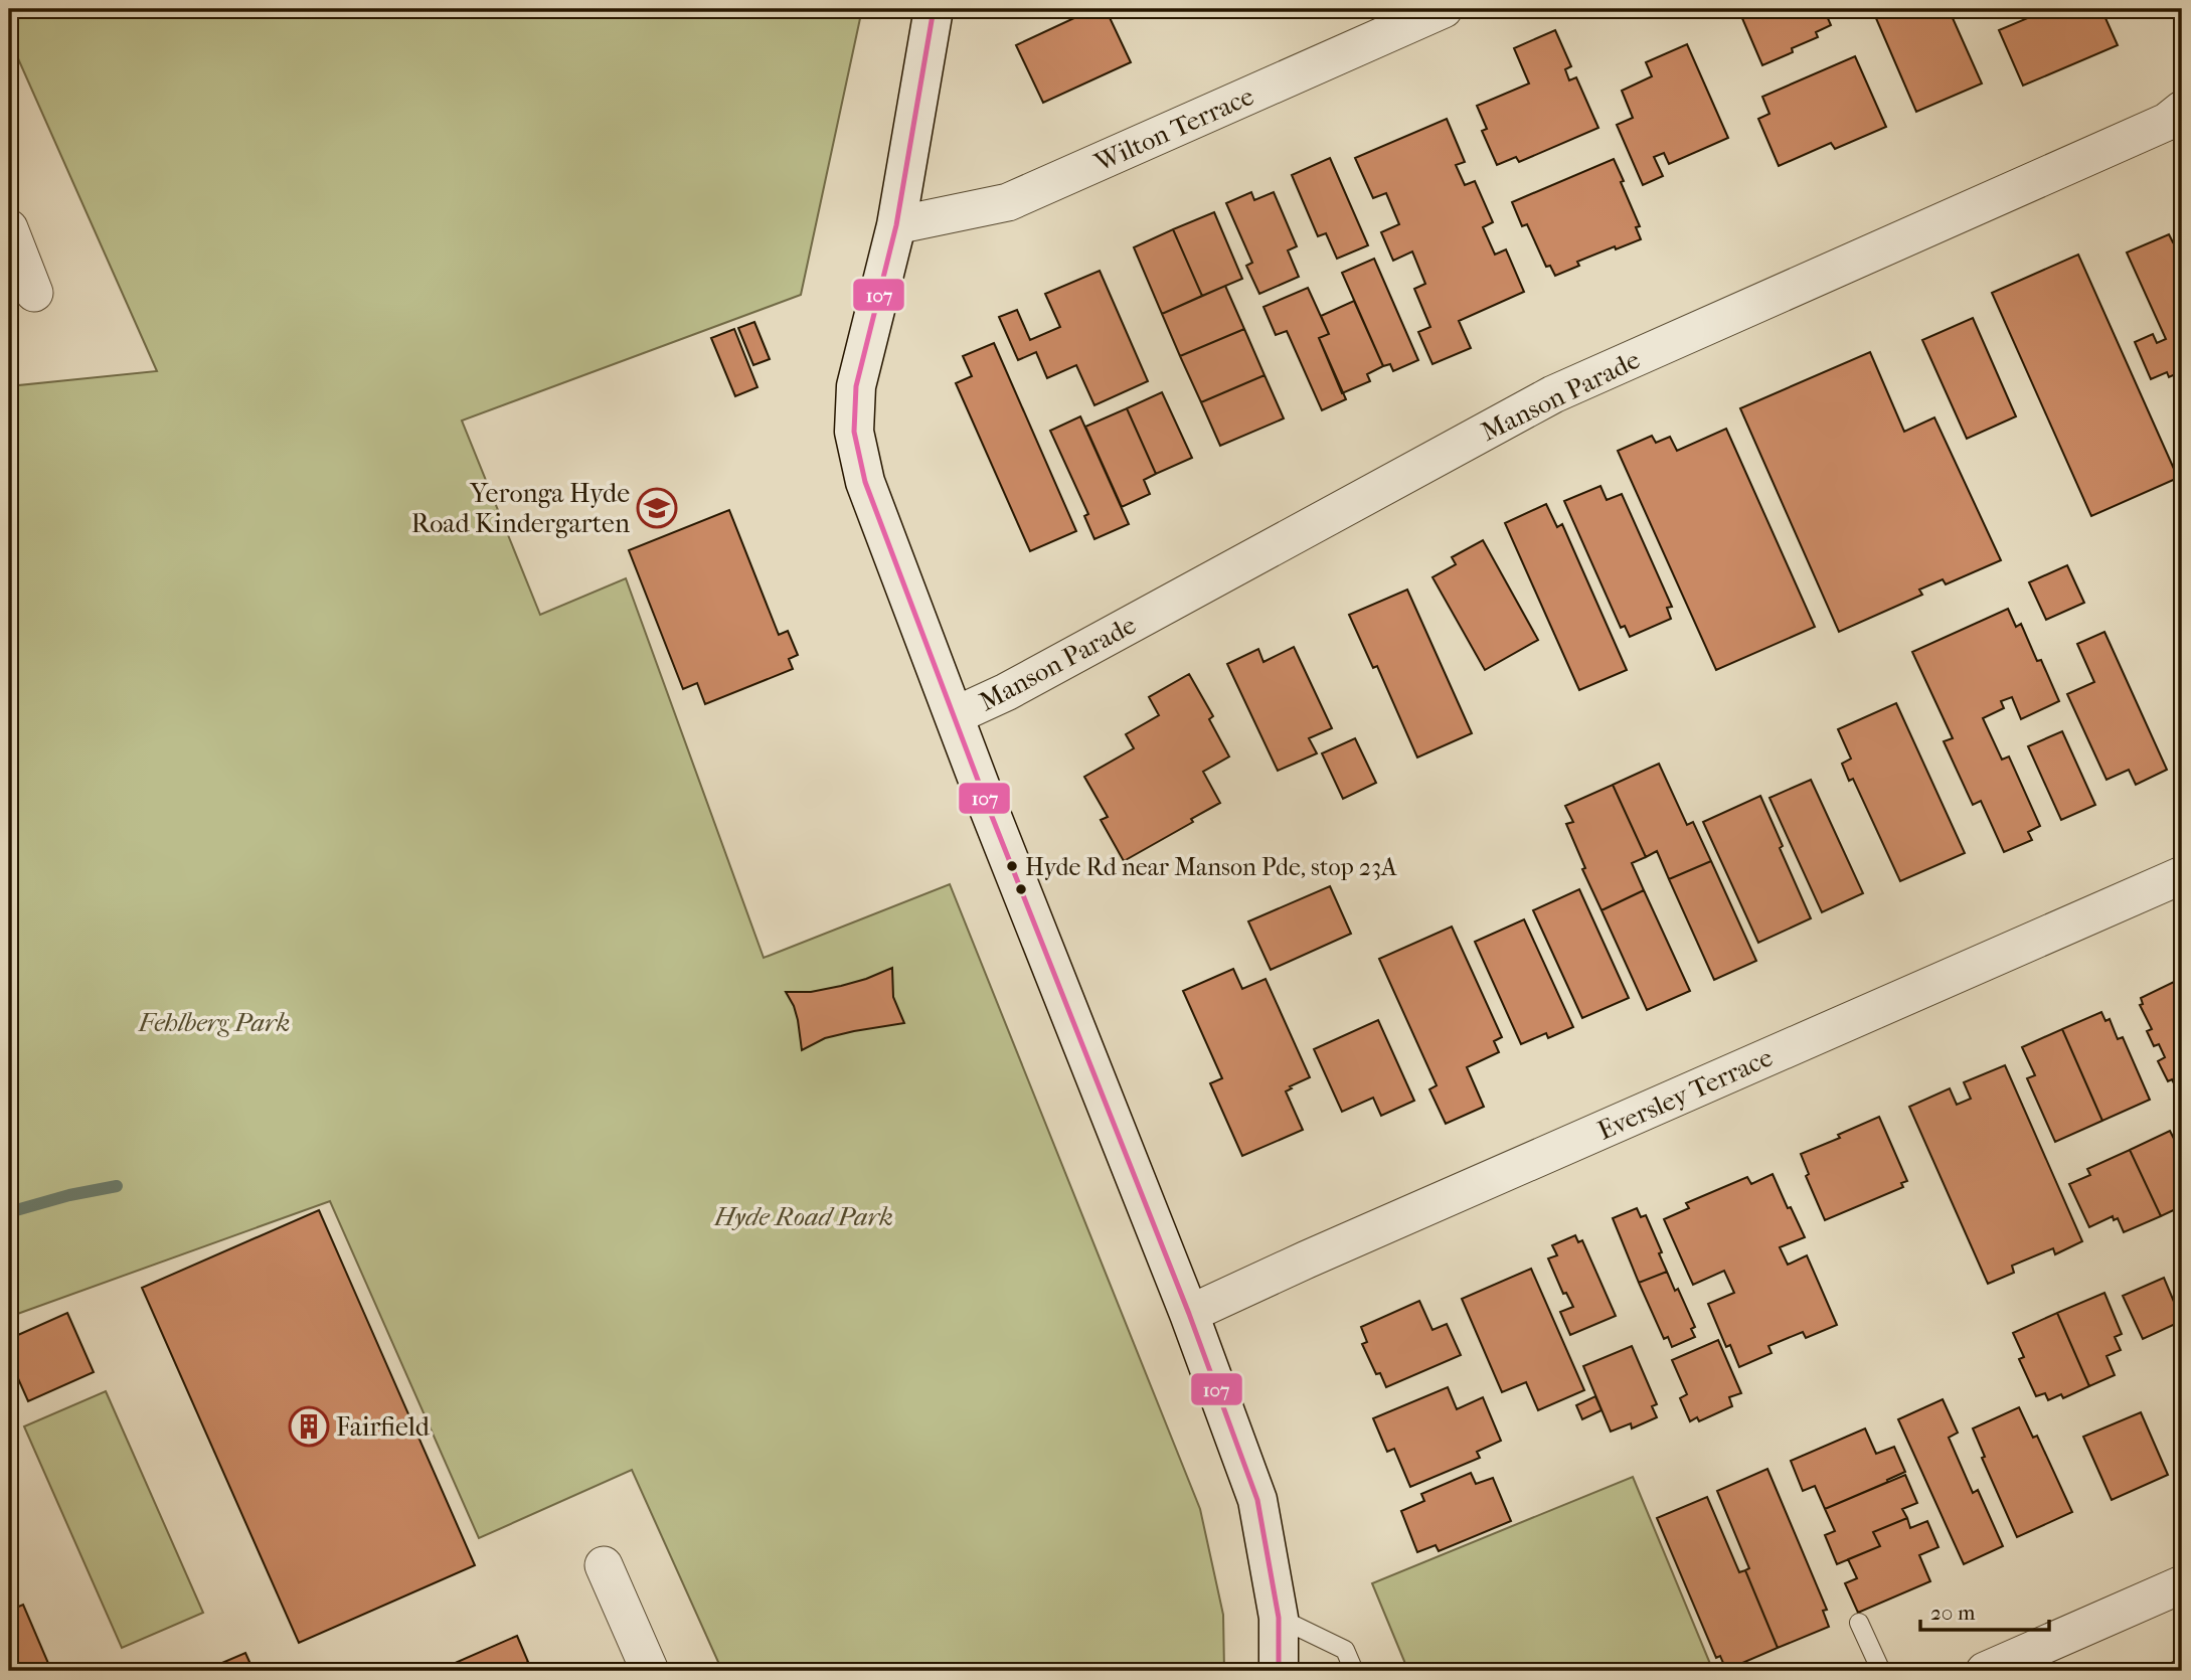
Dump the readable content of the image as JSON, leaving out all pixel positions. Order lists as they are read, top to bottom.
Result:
{
  "streets": {
    "street": ["Wilton Terrace", "Manson Parade", "Eversley Terrace"]
  },
  "parks": ["Fehlberg Park", "Hyde Road Park"],
  "places": {
    "school or university": ["Yeronga Hyde Road Kindergarten"],
    "other": ["Hyde Rd near Manson Pde, stop 23A"],
    "building": ["Fairfield"]
  },
  "lines": ["transit line 107"],
  "scale_bar": "20 m"
}
